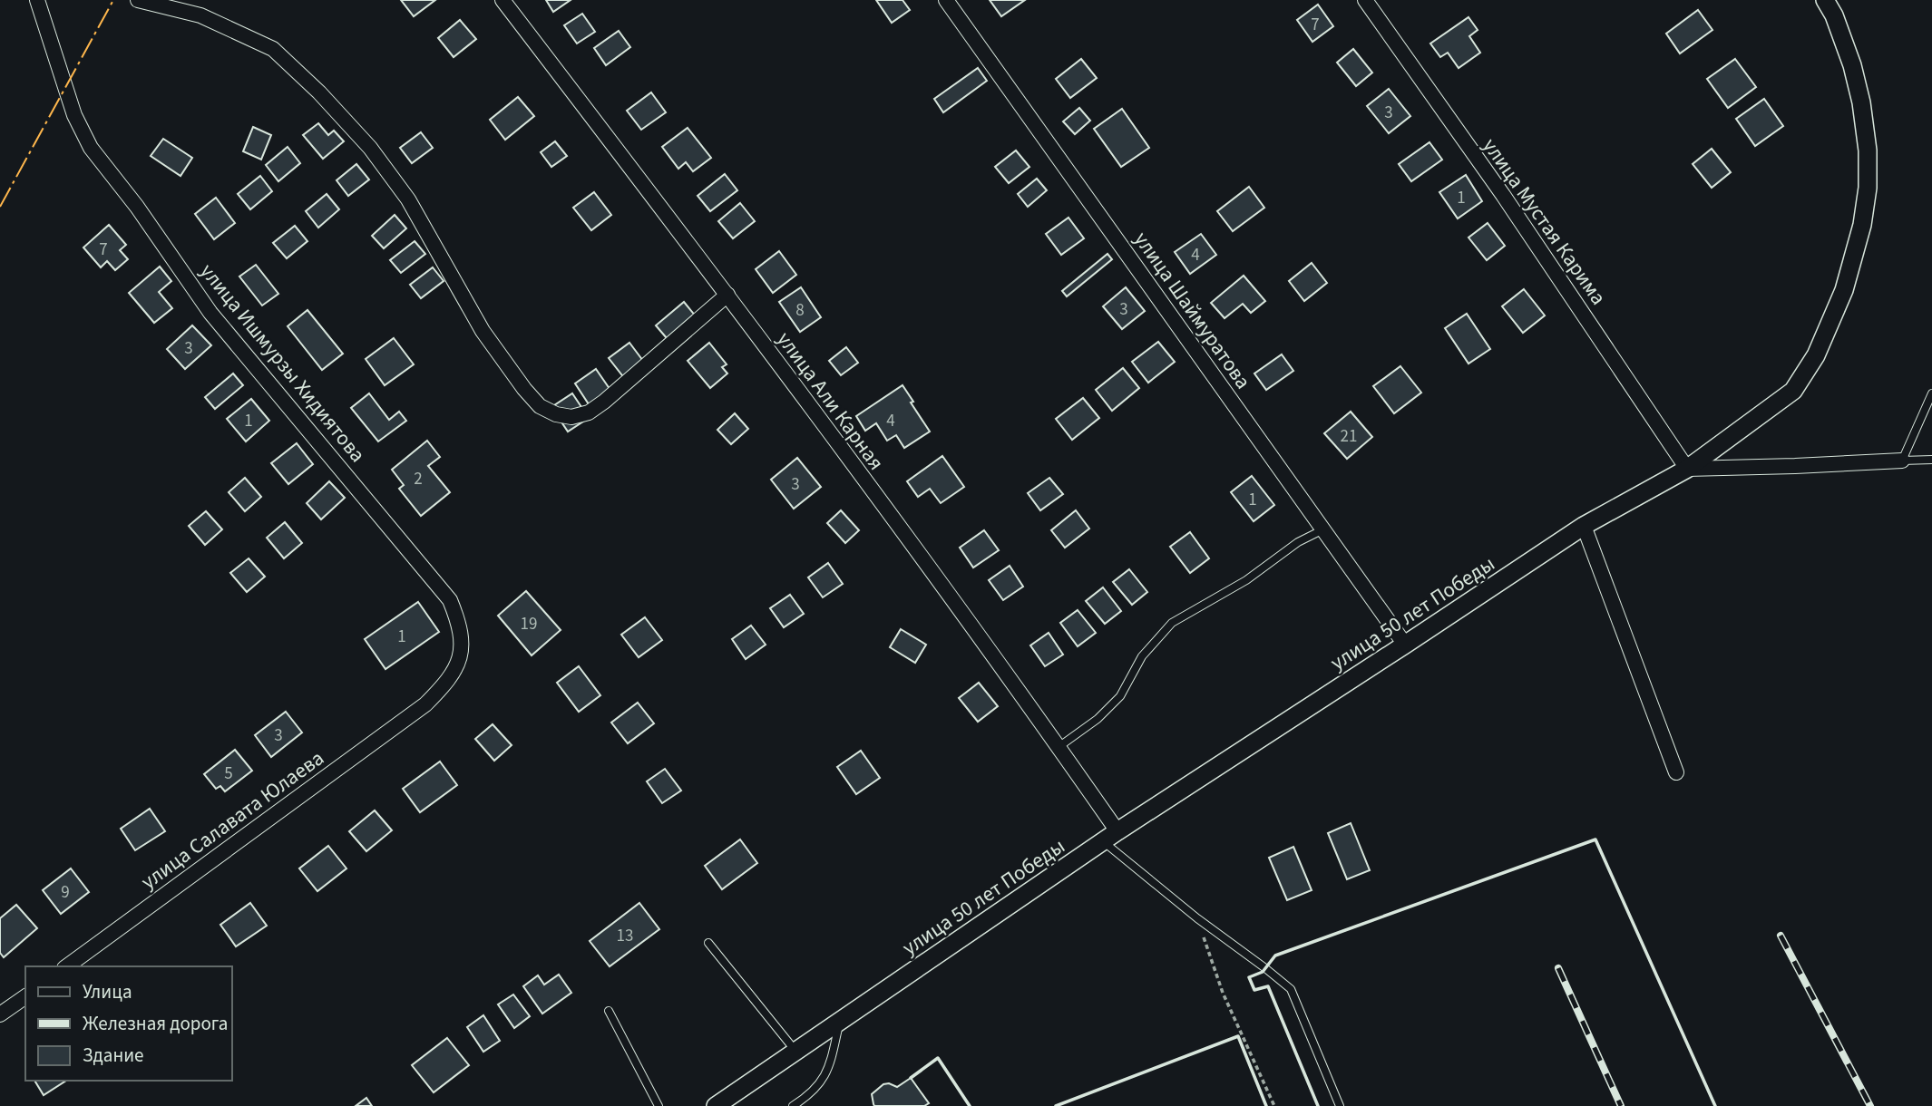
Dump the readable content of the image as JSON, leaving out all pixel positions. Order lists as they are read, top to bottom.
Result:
{
  "streets": {
    "street": [
      "улица Мустая Карима",
      "улица Шаймуратова",
      "улица Ишмурзы Хидиятова",
      "улица Али Карная",
      "улица 50 лет Победы",
      "улица Салавата Юлаева"
    ]
  },
  "crossings": [
    ["улица Мустая Карима", "улица 50 лет Победы"],
    ["улица Шаймуратова", "улица 50 лет Победы"],
    ["улица Ишмурзы Хидиятова", "улица Салавата Юлаева"],
    ["улица Али Карная", "улица 50 лет Победы"]
  ],
  "house_numbers": [
    "7",
    "3",
    "1",
    "7",
    "4",
    "3",
    "8",
    "3",
    "1",
    "4",
    "21",
    "2",
    "3",
    "1",
    "19",
    "1",
    "3",
    "5",
    "9",
    "13"
  ],
  "legend": ["Улица", "Железная дорога", "Здание"]
}
